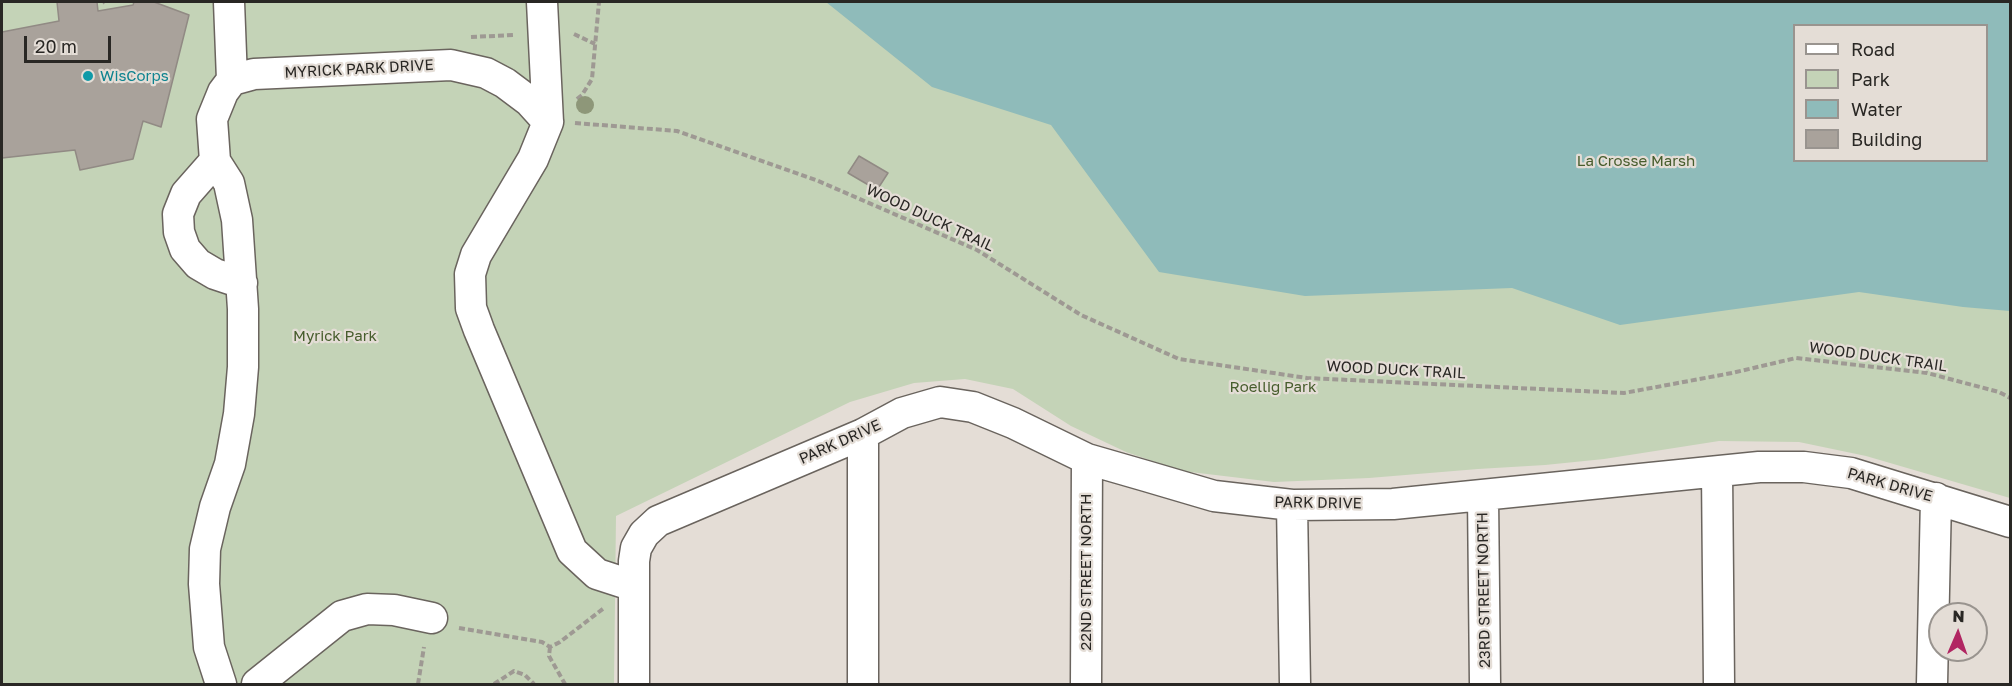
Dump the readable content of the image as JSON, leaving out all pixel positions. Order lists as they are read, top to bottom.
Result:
{
  "streets": {
    "street": [
      "MYRICK PARK DRIVE",
      "PARK DRIVE",
      "22ND STREET NORTH",
      "23RD STREET NORTH"
    ],
    "path": ["WOOD DUCK TRAIL"]
  },
  "crossings": [
    ["MYRICK PARK DRIVE", "WOOD DUCK TRAIL"],
    ["PARK DRIVE", "22ND STREET NORTH"],
    ["PARK DRIVE", "23RD STREET NORTH"]
  ],
  "parks": ["La Crosse Marsh", "Myrick Park", "Roellig Park"],
  "places": ["WisCorps"],
  "legend": [
    "Road",
    "Park",
    "Water",
    "Building"
  ],
  "scale_bar": "20 m",
  "north": "top"
}
